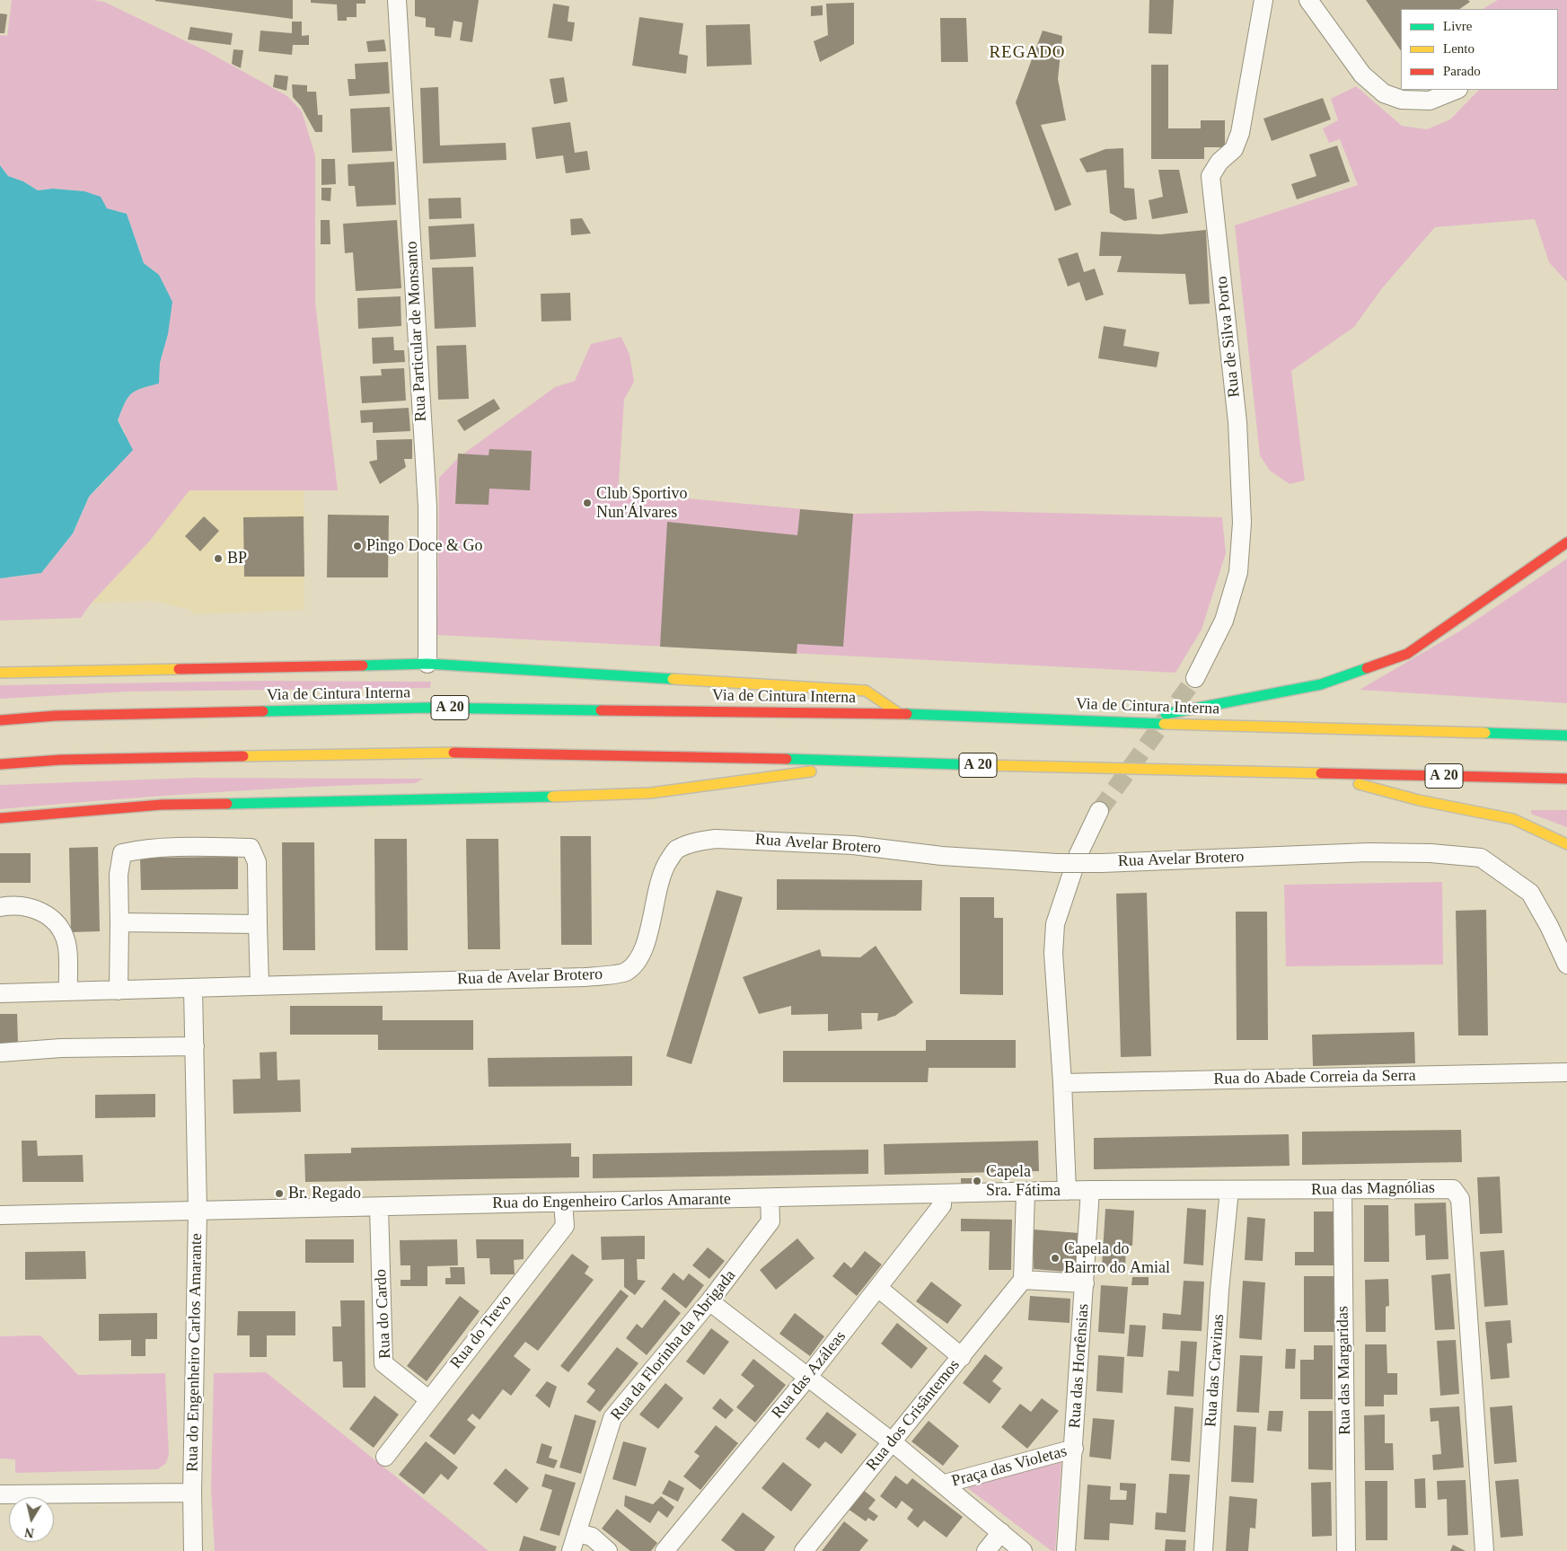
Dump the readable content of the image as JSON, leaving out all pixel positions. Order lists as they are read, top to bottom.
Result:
{
  "streets": {
    "highway": ["Via de Cintura Interna", "A 20"],
    "street": [
      "Rua Particular de Monsanto",
      "Rua de Silva Porto",
      "Rua Avelar Brotero",
      "Rua de Avelar Brotero",
      "Rua do Abade Correia da Serra",
      "Rua das Magnólias",
      "Rua do Engenheiro Carlos Amarante",
      "Rua do Cardo",
      "Rua do Trevo",
      "Rua da Florinha da Abrigada",
      "Rua das Hortênsias",
      "Rua das Cravinas",
      "Rua das Margaridas",
      "Rua das Azáleas",
      "Rua dos Crisântemos",
      "Praça das Violetas"
    ]
  },
  "crossings": [
    ["Rua Avelar Brotero", "Rua de Avelar Brotero"],
    ["Rua de Avelar Brotero", "Rua do Engenheiro Carlos Amarante"],
    ["Rua das Magnólias", "Rua do Engenheiro Carlos Amarante"],
    ["Rua das Magnólias", "Rua das Hortênsias"],
    ["Rua das Magnólias", "Rua das Cravinas"],
    ["Rua das Magnólias", "Rua das Margaridas"],
    ["Rua do Engenheiro Carlos Amarante", "Rua do Cardo"],
    ["Rua do Engenheiro Carlos Amarante", "Rua do Trevo"],
    ["Rua do Engenheiro Carlos Amarante", "Rua da Florinha da Abrigada"],
    ["Rua do Engenheiro Carlos Amarante", "Rua das Azáleas"],
    ["Rua do Cardo", "Rua do Trevo"],
    ["Rua das Hortênsias", "Praça das Violetas"]
  ],
  "districts": ["REGADO"],
  "places": [
    "Club Sportivo Nun'Álvares",
    "Pingo Doce & Go",
    "BP",
    "Capela Sra. Fátima",
    "Br. Regado",
    "Capela do Bairro do Amial"
  ],
  "legend": ["Livre", "Lento", "Parado"],
  "north": "bottom"
}
